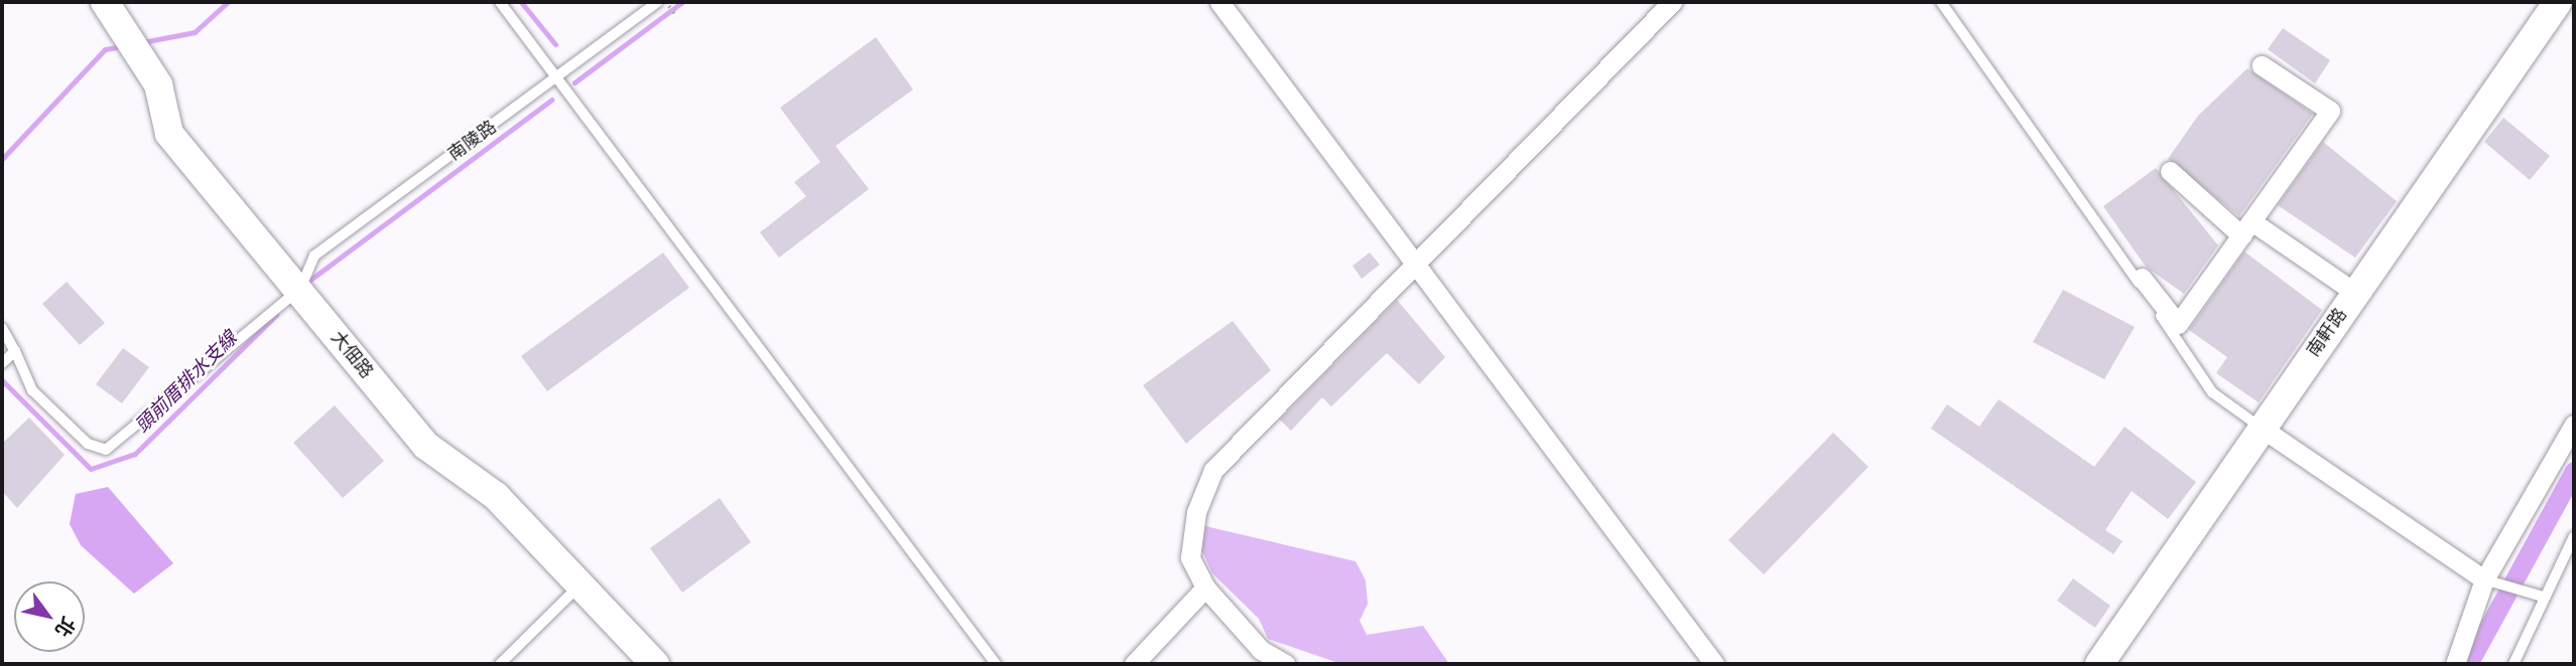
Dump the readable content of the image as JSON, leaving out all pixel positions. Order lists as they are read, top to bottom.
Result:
{
  "streets": {
    "street": ["南軒路", "大佃路"],
    "lane": ["南陵路"]
  },
  "crossings": [
    ["南陵路", "大佃路"]
  ],
  "water": ["頭前厝排水支線"],
  "north": "bottom right"
}
